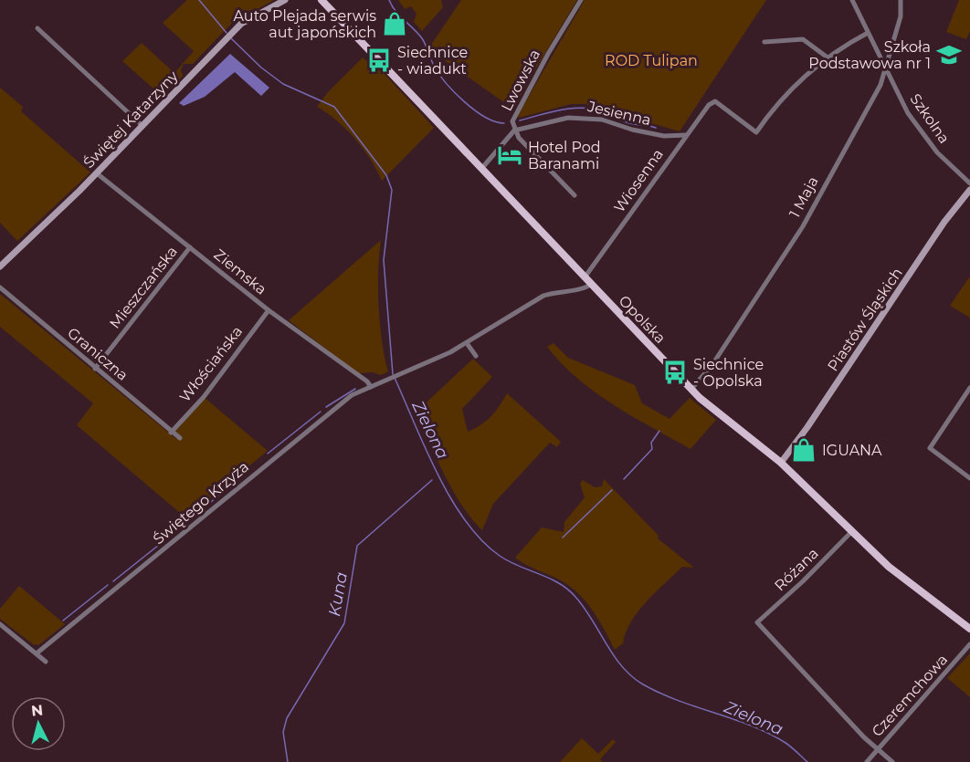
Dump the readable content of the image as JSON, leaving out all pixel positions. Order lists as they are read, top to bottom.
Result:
{
  "streets": {
    "main road": ["Opolska"],
    "street": [
      "Lwowska",
      "Jesienna",
      "Szkolna",
      "Świętej Katarzyny",
      "Wiosenna",
      "1 Maja",
      "Ziemska",
      "Mieszczańska",
      "Piastów Śląskich",
      "Graniczna",
      "Włościańska",
      "Świętego Krzyża",
      "Różana",
      "Czeremchowa"
    ]
  },
  "crossings": [
    ["Lwowska", "Jesienna"],
    ["Lwowska", "Opolska"],
    ["Jesienna", "Wiosenna"],
    ["Szkolna", "1 Maja"],
    ["Świętej Katarzyny", "Ziemska"],
    ["Wiosenna", "Opolska"],
    ["1 Maja", "Opolska"],
    ["Ziemska", "Mieszczańska"],
    ["Ziemska", "Włościańska"],
    ["Ziemska", "Świętego Krzyża"],
    ["Mieszczańska", "Graniczna"],
    ["Opolska", "Piastów Śląskich"],
    ["Opolska", "Różana"],
    ["Graniczna", "Włościańska"],
    ["Różana", "Czeremchowa"]
  ],
  "water": ["Zielona", "Kuna"],
  "parks": ["ROD Tulipan"],
  "places": {
    "shop": ["Auto Plejada serwis aut japońskich", "IGUANA"],
    "school or university": ["Szkoła Podstawowa nr 1"],
    "bus stop": ["Siechnice - wiadukt", "Siechnice - Opolska"],
    "hotel": ["Hotel Pod Baranami"]
  },
  "north": "top"
}
